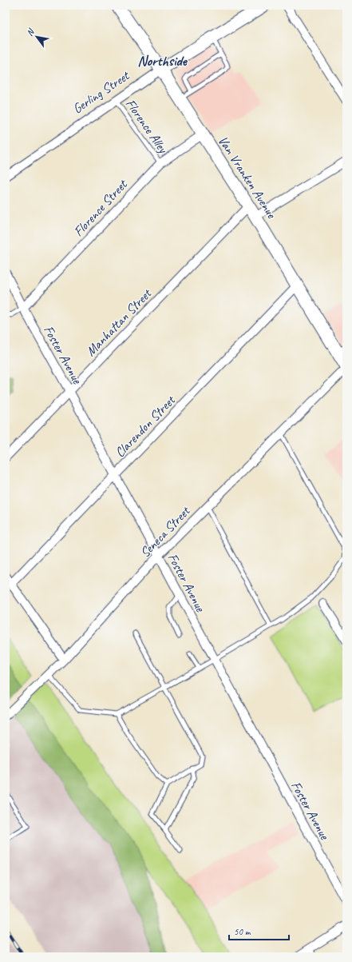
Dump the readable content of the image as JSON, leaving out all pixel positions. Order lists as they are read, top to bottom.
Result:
{
  "streets": {
    "street": [
      "Gerling Street",
      "Van Vranken Avenue",
      "Florence Street",
      "Manhattan Street",
      "Foster Avenue",
      "Clarendon Street",
      "Seneca Street"
    ],
    "lane": ["Florence Alley"]
  },
  "crossings": [
    ["Gerling Street", "Florence Alley"],
    ["Gerling Street", "Van Vranken Avenue"],
    ["Florence Alley", "Florence Street"],
    ["Van Vranken Avenue", "Florence Street"],
    ["Van Vranken Avenue", "Manhattan Street"],
    ["Van Vranken Avenue", "Clarendon Street"],
    ["Florence Street", "Foster Avenue"],
    ["Manhattan Street", "Foster Avenue"],
    ["Foster Avenue", "Clarendon Street"],
    ["Foster Avenue", "Seneca Street"]
  ],
  "districts": ["Northside"],
  "scale_bar": "50 m",
  "north": "top left"
}
